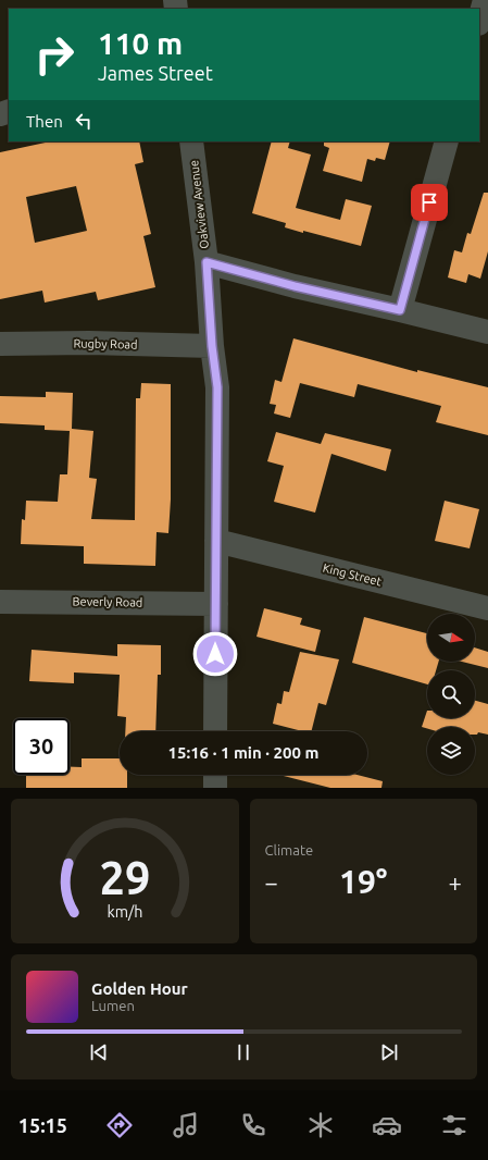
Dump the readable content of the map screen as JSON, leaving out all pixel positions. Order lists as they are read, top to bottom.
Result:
{
  "streets": {
    "street": [
      "Oakview Avenue",
      "Rugby Road",
      "King Street",
      "Beverly Road"
    ]
  },
  "crossings": [
    ["Oakview Avenue", "Rugby Road"],
    ["Oakview Avenue", "King Street"],
    ["Oakview Avenue", "Beverly Road"]
  ],
  "north": "right",
  "page": {
    "turn": ["110 m", "James Street"],
    "then": "Then",
    "limit": "30",
    "trip": "15:16 · 1 min · 200 m",
    "tile": "Climate",
    "heat": ["−", "19°", "+"],
    "song": ["Golden Hour", "Lumen"],
    "tabs": "15:15",
    "gauge": ["29", "km/h"]
  }
}
